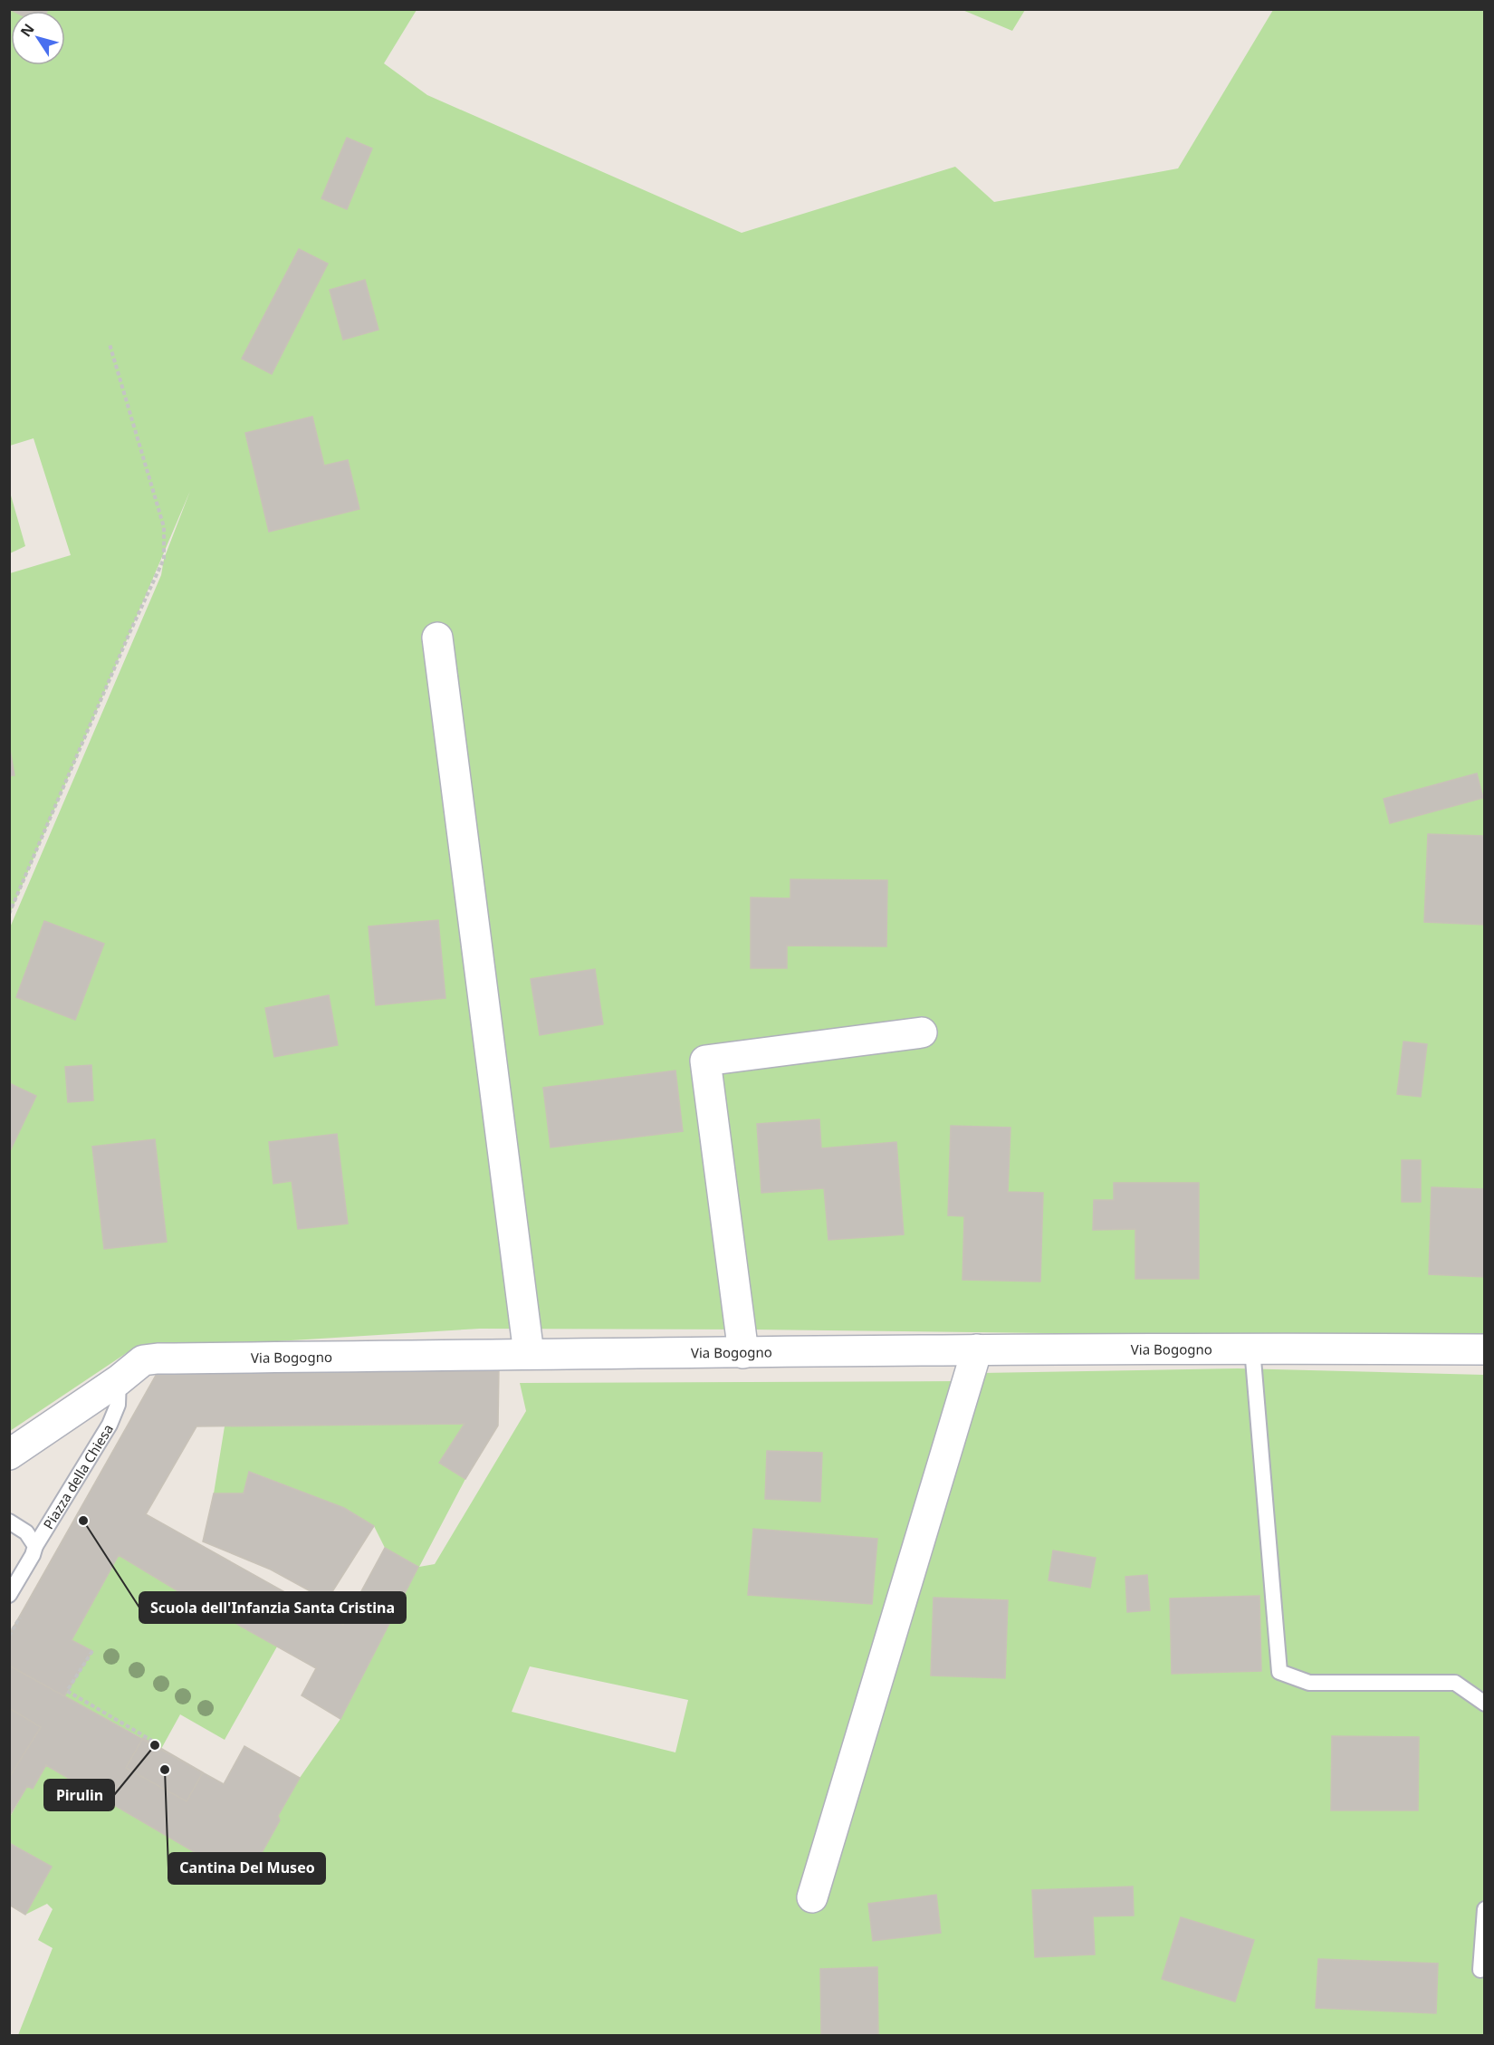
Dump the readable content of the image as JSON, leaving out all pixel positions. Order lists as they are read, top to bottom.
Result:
{
  "streets": {
    "street": ["Via Bogogno"],
    "lane": ["Piazza della Chiesa"]
  },
  "crossings": [
    ["Via Bogogno", "Piazza della Chiesa"]
  ],
  "places": ["Scuola dell'Infanzia Santa Cristina", "Pirulin", "Cantina Del Museo"],
  "north": "top left"
}
